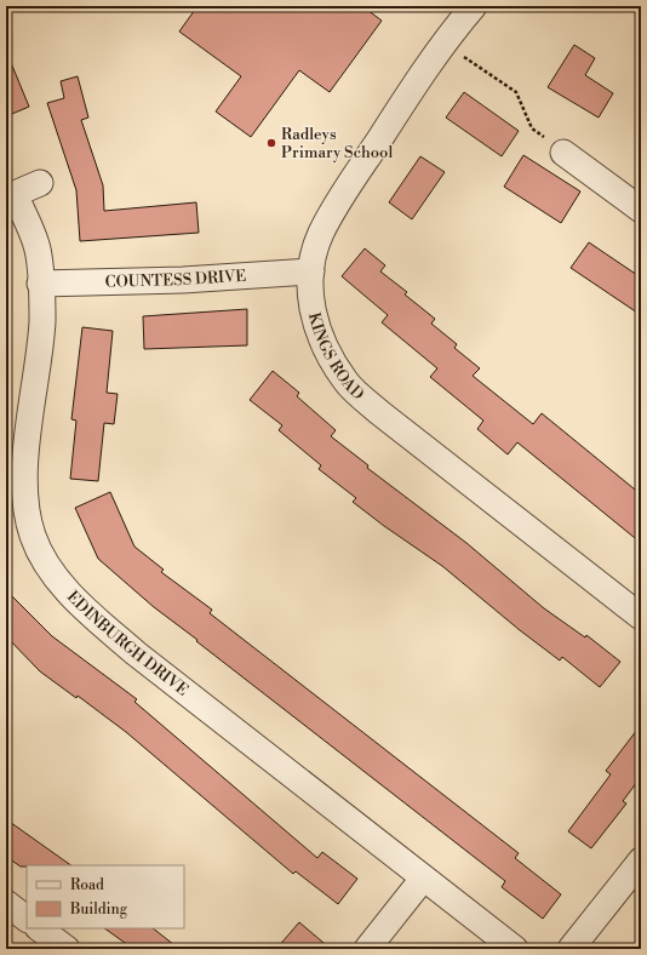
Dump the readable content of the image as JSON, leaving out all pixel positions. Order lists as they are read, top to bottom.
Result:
{
  "streets": {
    "street": ["COUNTESS DRIVE", "KINGS ROAD", "EDINBURGH DRIVE"]
  },
  "crossings": [
    ["COUNTESS DRIVE", "KINGS ROAD"],
    ["COUNTESS DRIVE", "EDINBURGH DRIVE"]
  ],
  "places": ["Radleys Primary School"],
  "legend": ["Road", "Building"]
}
